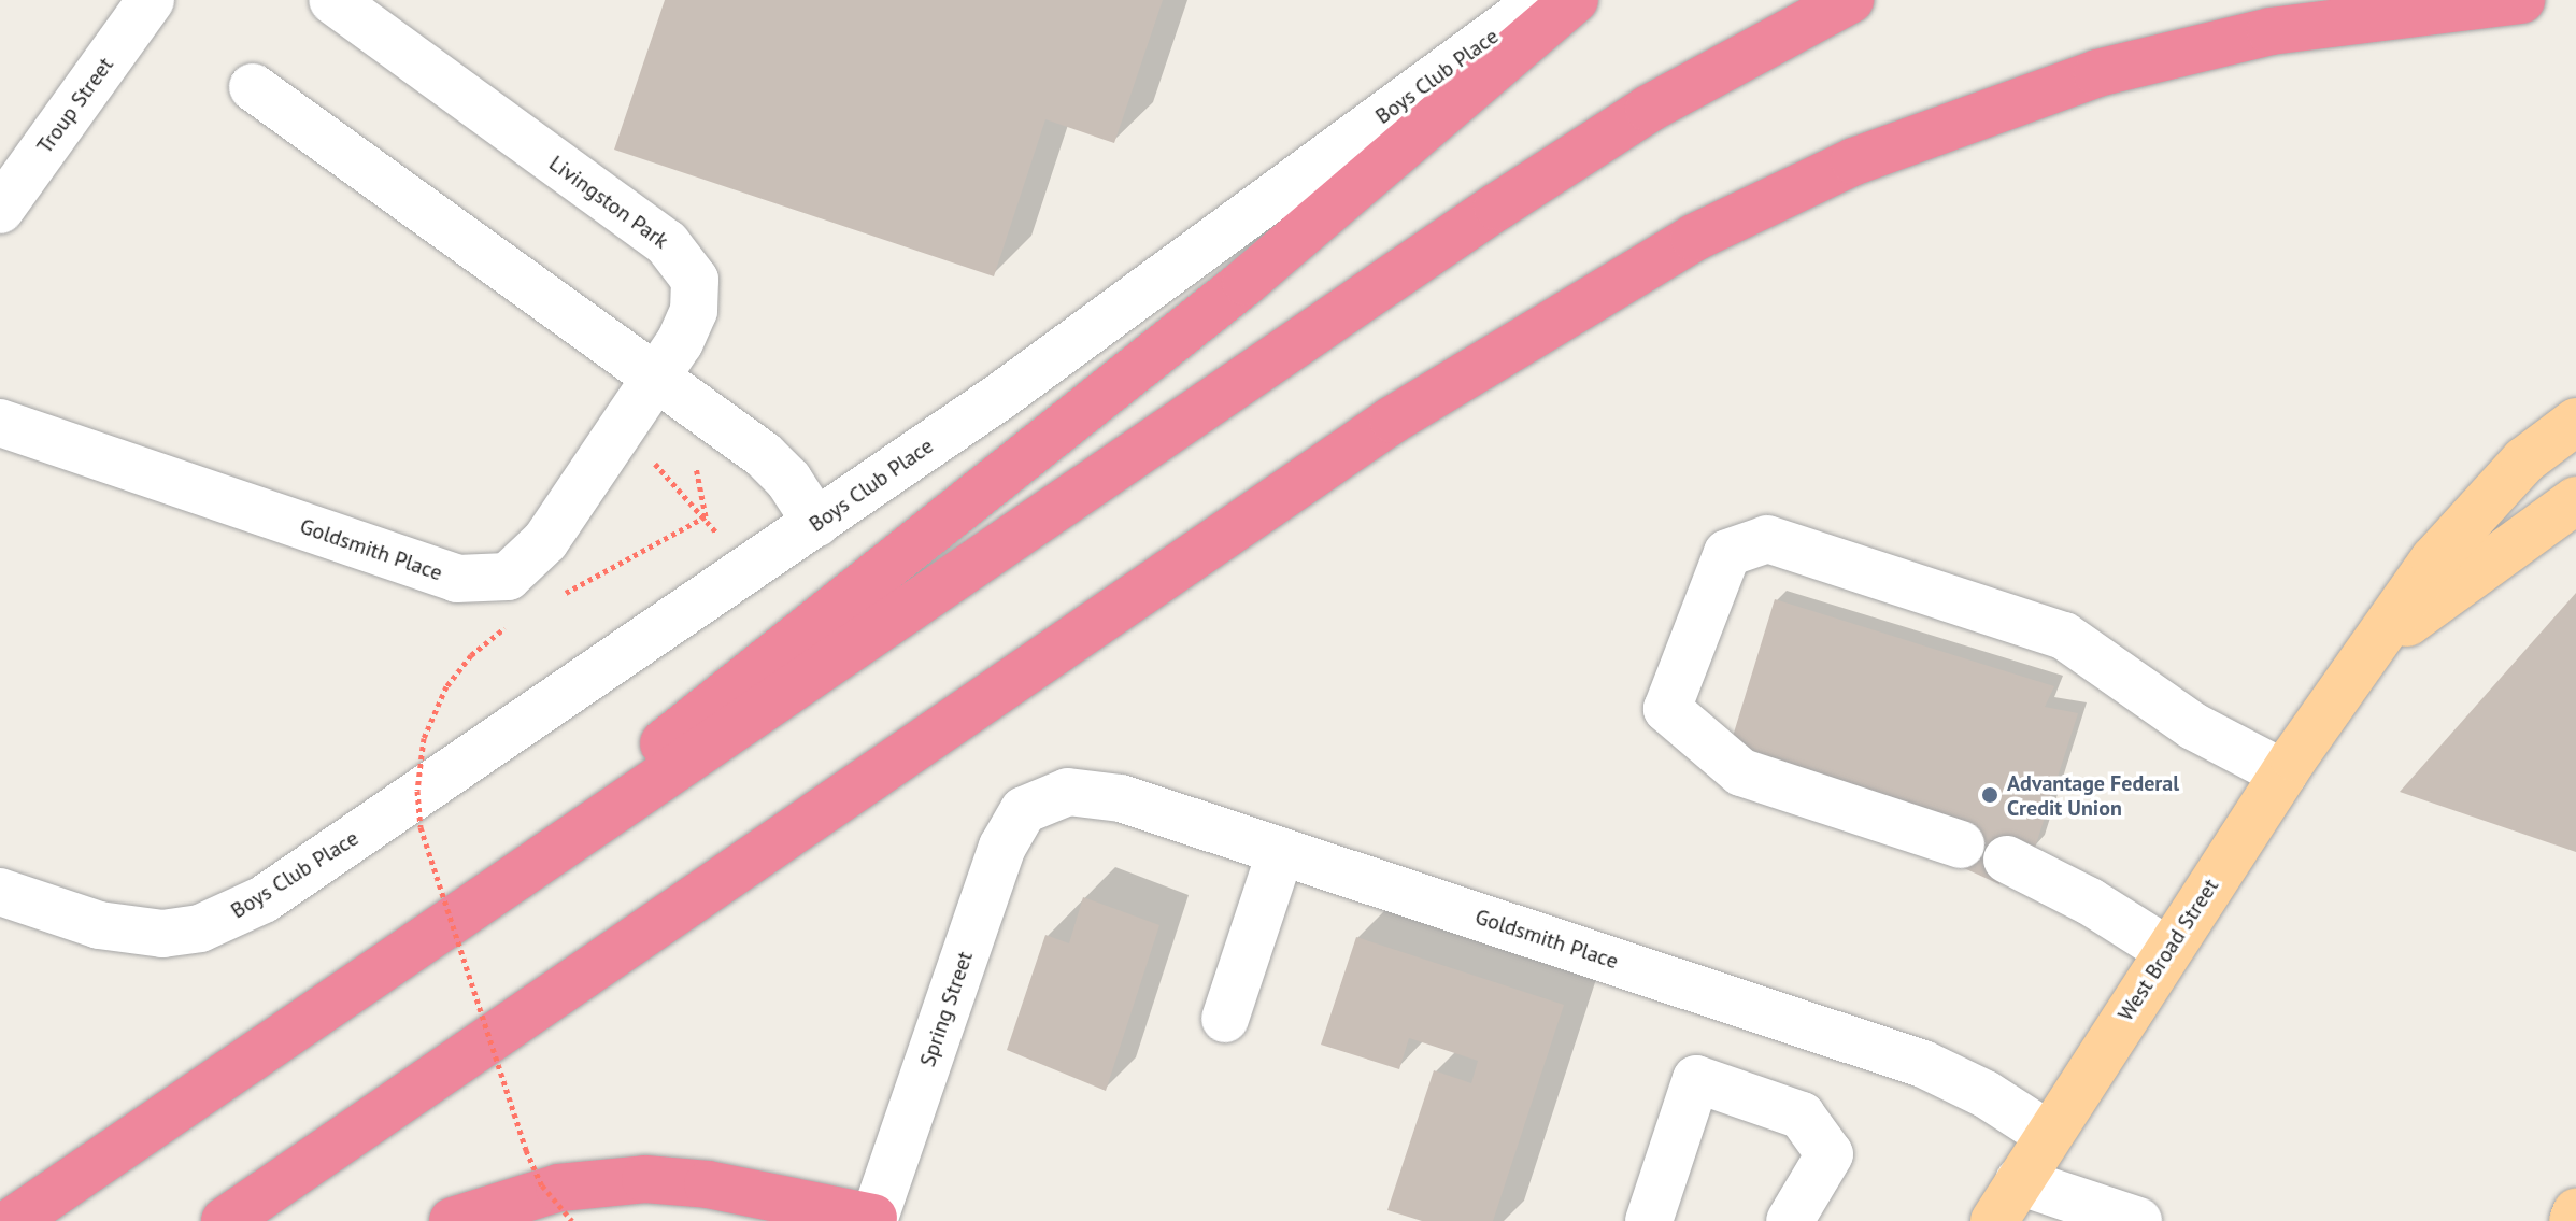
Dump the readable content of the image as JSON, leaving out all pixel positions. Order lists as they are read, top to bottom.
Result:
{
  "streets": {
    "main road": ["West Broad Street"],
    "street": [
      "Boys Club Place",
      "Troup Street",
      "Livingston Park",
      "Goldsmith Place",
      "Spring Street"
    ]
  },
  "crossings": [
    ["Livingston Park", "Goldsmith Place"],
    ["Goldsmith Place", "West Broad Street"],
    ["Goldsmith Place", "Spring Street"]
  ],
  "places": ["Advantage Federal Credit Union"]
}
